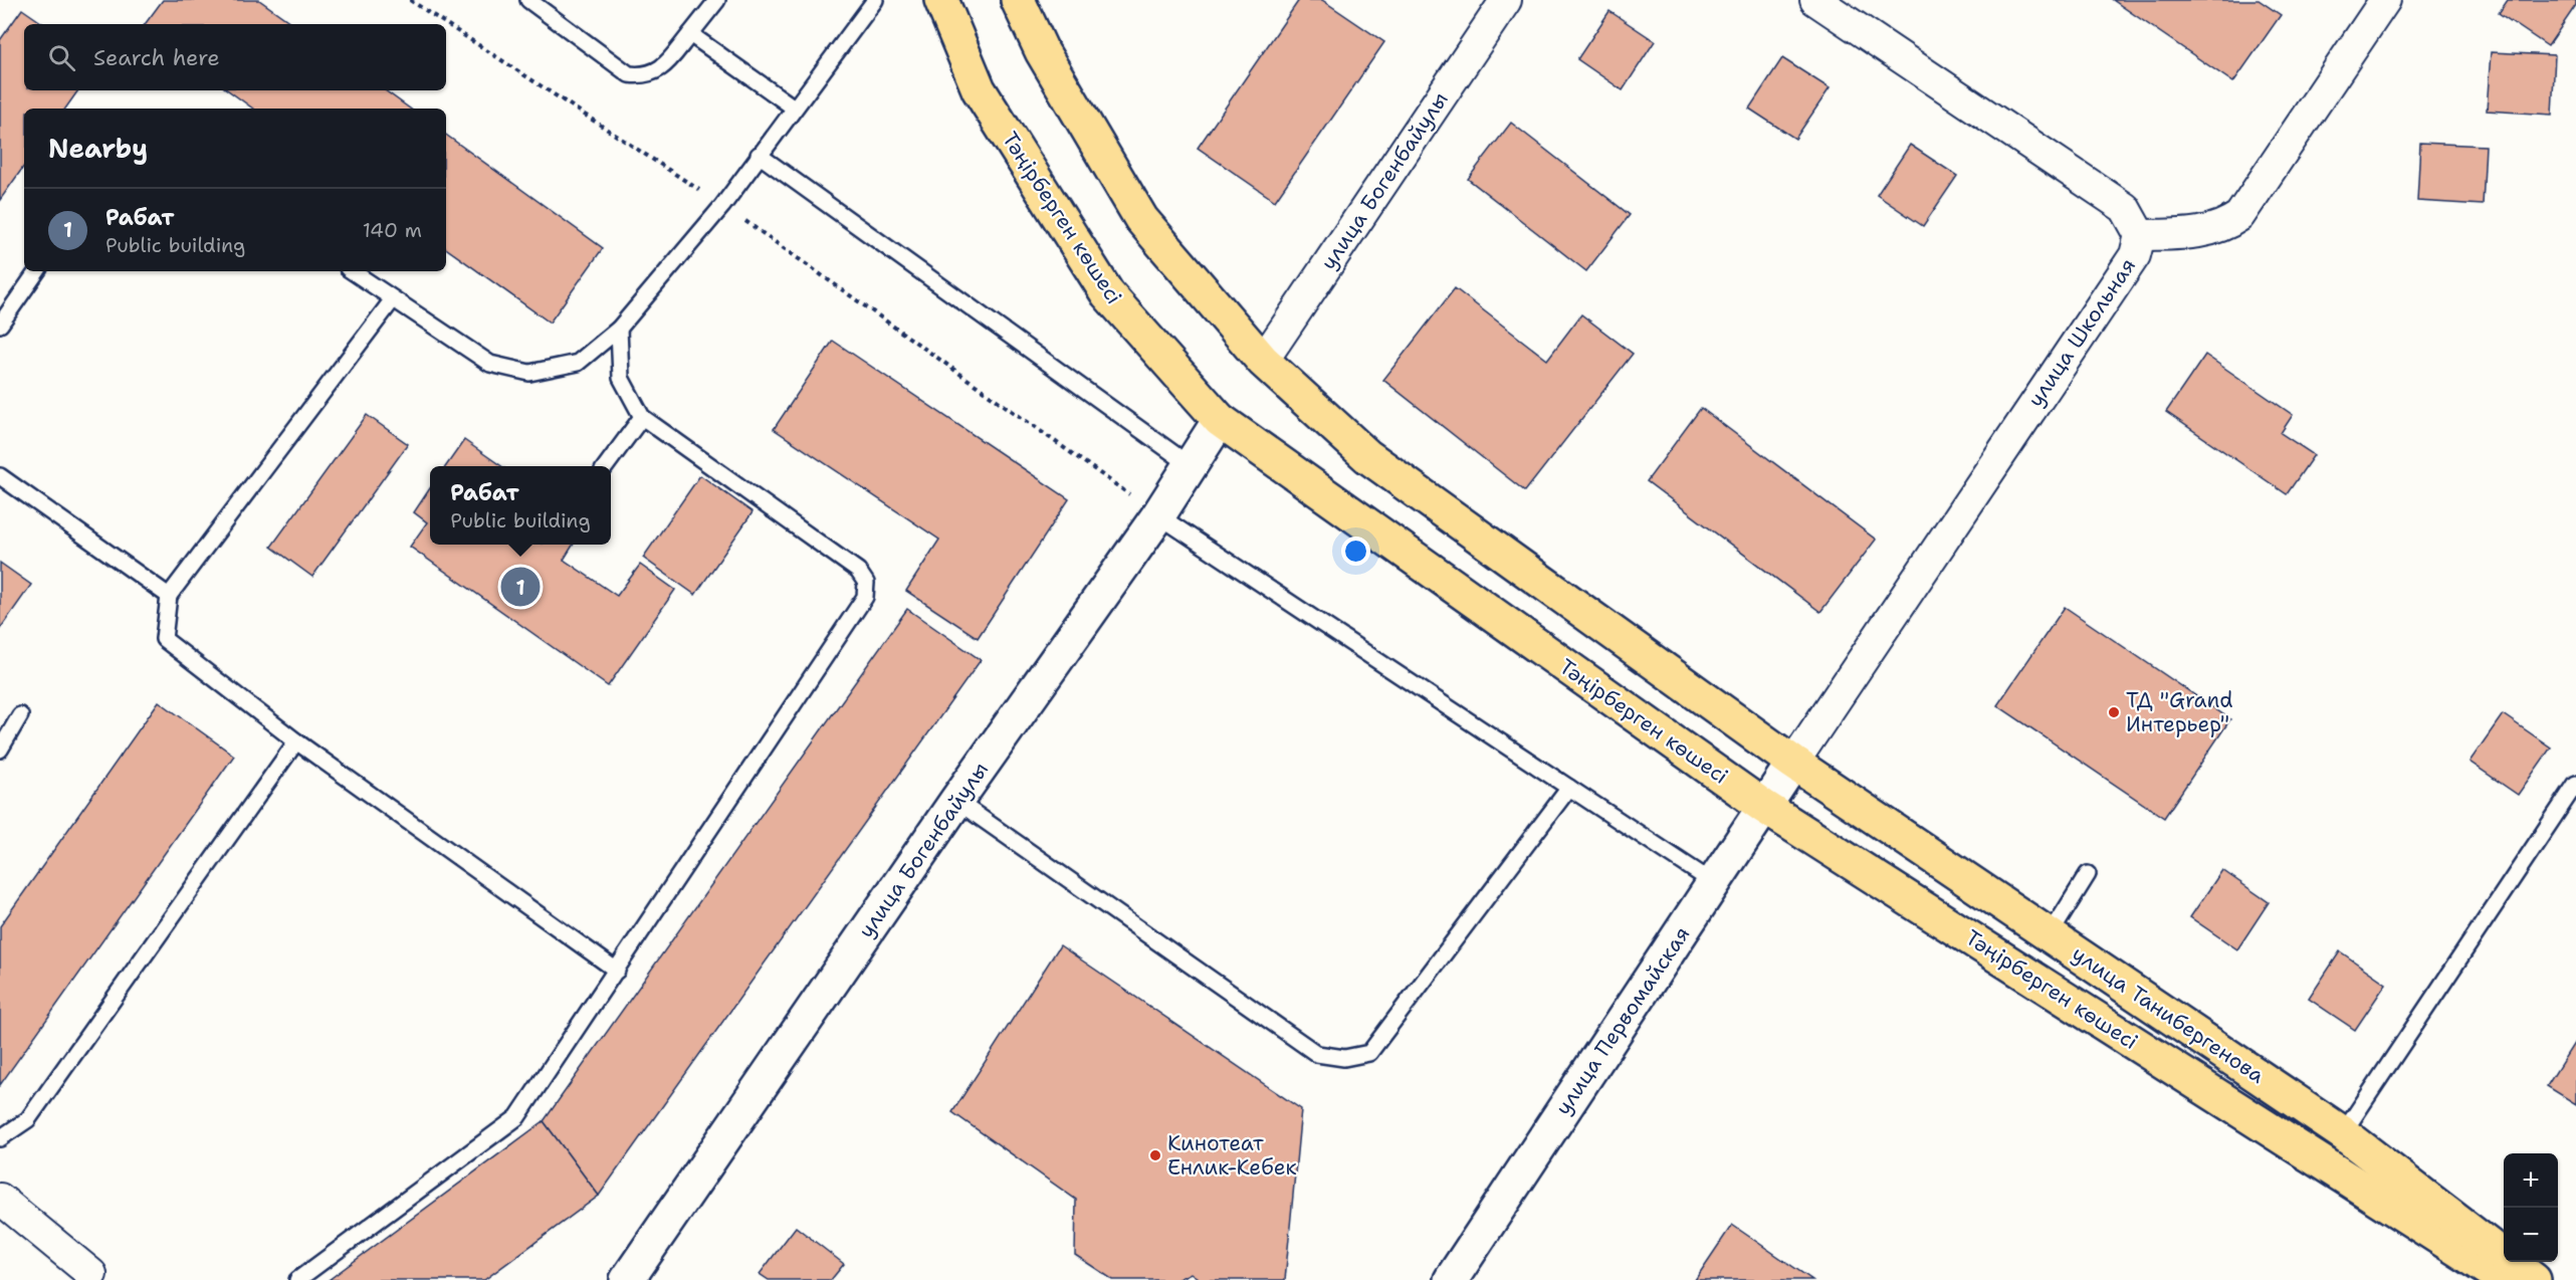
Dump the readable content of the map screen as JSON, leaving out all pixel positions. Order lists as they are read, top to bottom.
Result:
{
  "streets": {
    "main road": ["Тәңірберген көшесі", "улица Танибергенова"],
    "street": ["улица Богенбайулы", "улица Школьная", "улица Первомайская"]
  },
  "crossings": [
    ["улица Богенбайулы", "Тәңірберген көшесі"],
    ["Тәңірберген көшесі", "улица Первомайская"],
    ["улица Школьная", "улица Танибергенова"],
    ["улица Школьная", "улица Первомайская"],
    ["улица Танибергенова", "улица Первомайская"]
  ],
  "places": ["ТД \"Grand Интерьер\"", "Кинотеат Енлик-Кебек"],
  "page": {
    "search": "Search here",
    "heading": "Nearby",
    "list": [
      {
        "mark": "1",
        "name": "Рабат",
        "note": "Public building",
        "value": "140 m"
      }
    ],
    "popup": ["Рабат", "Public building"],
    "pins": "1",
    "map_buttons": ["+", "−"]
  }
}
